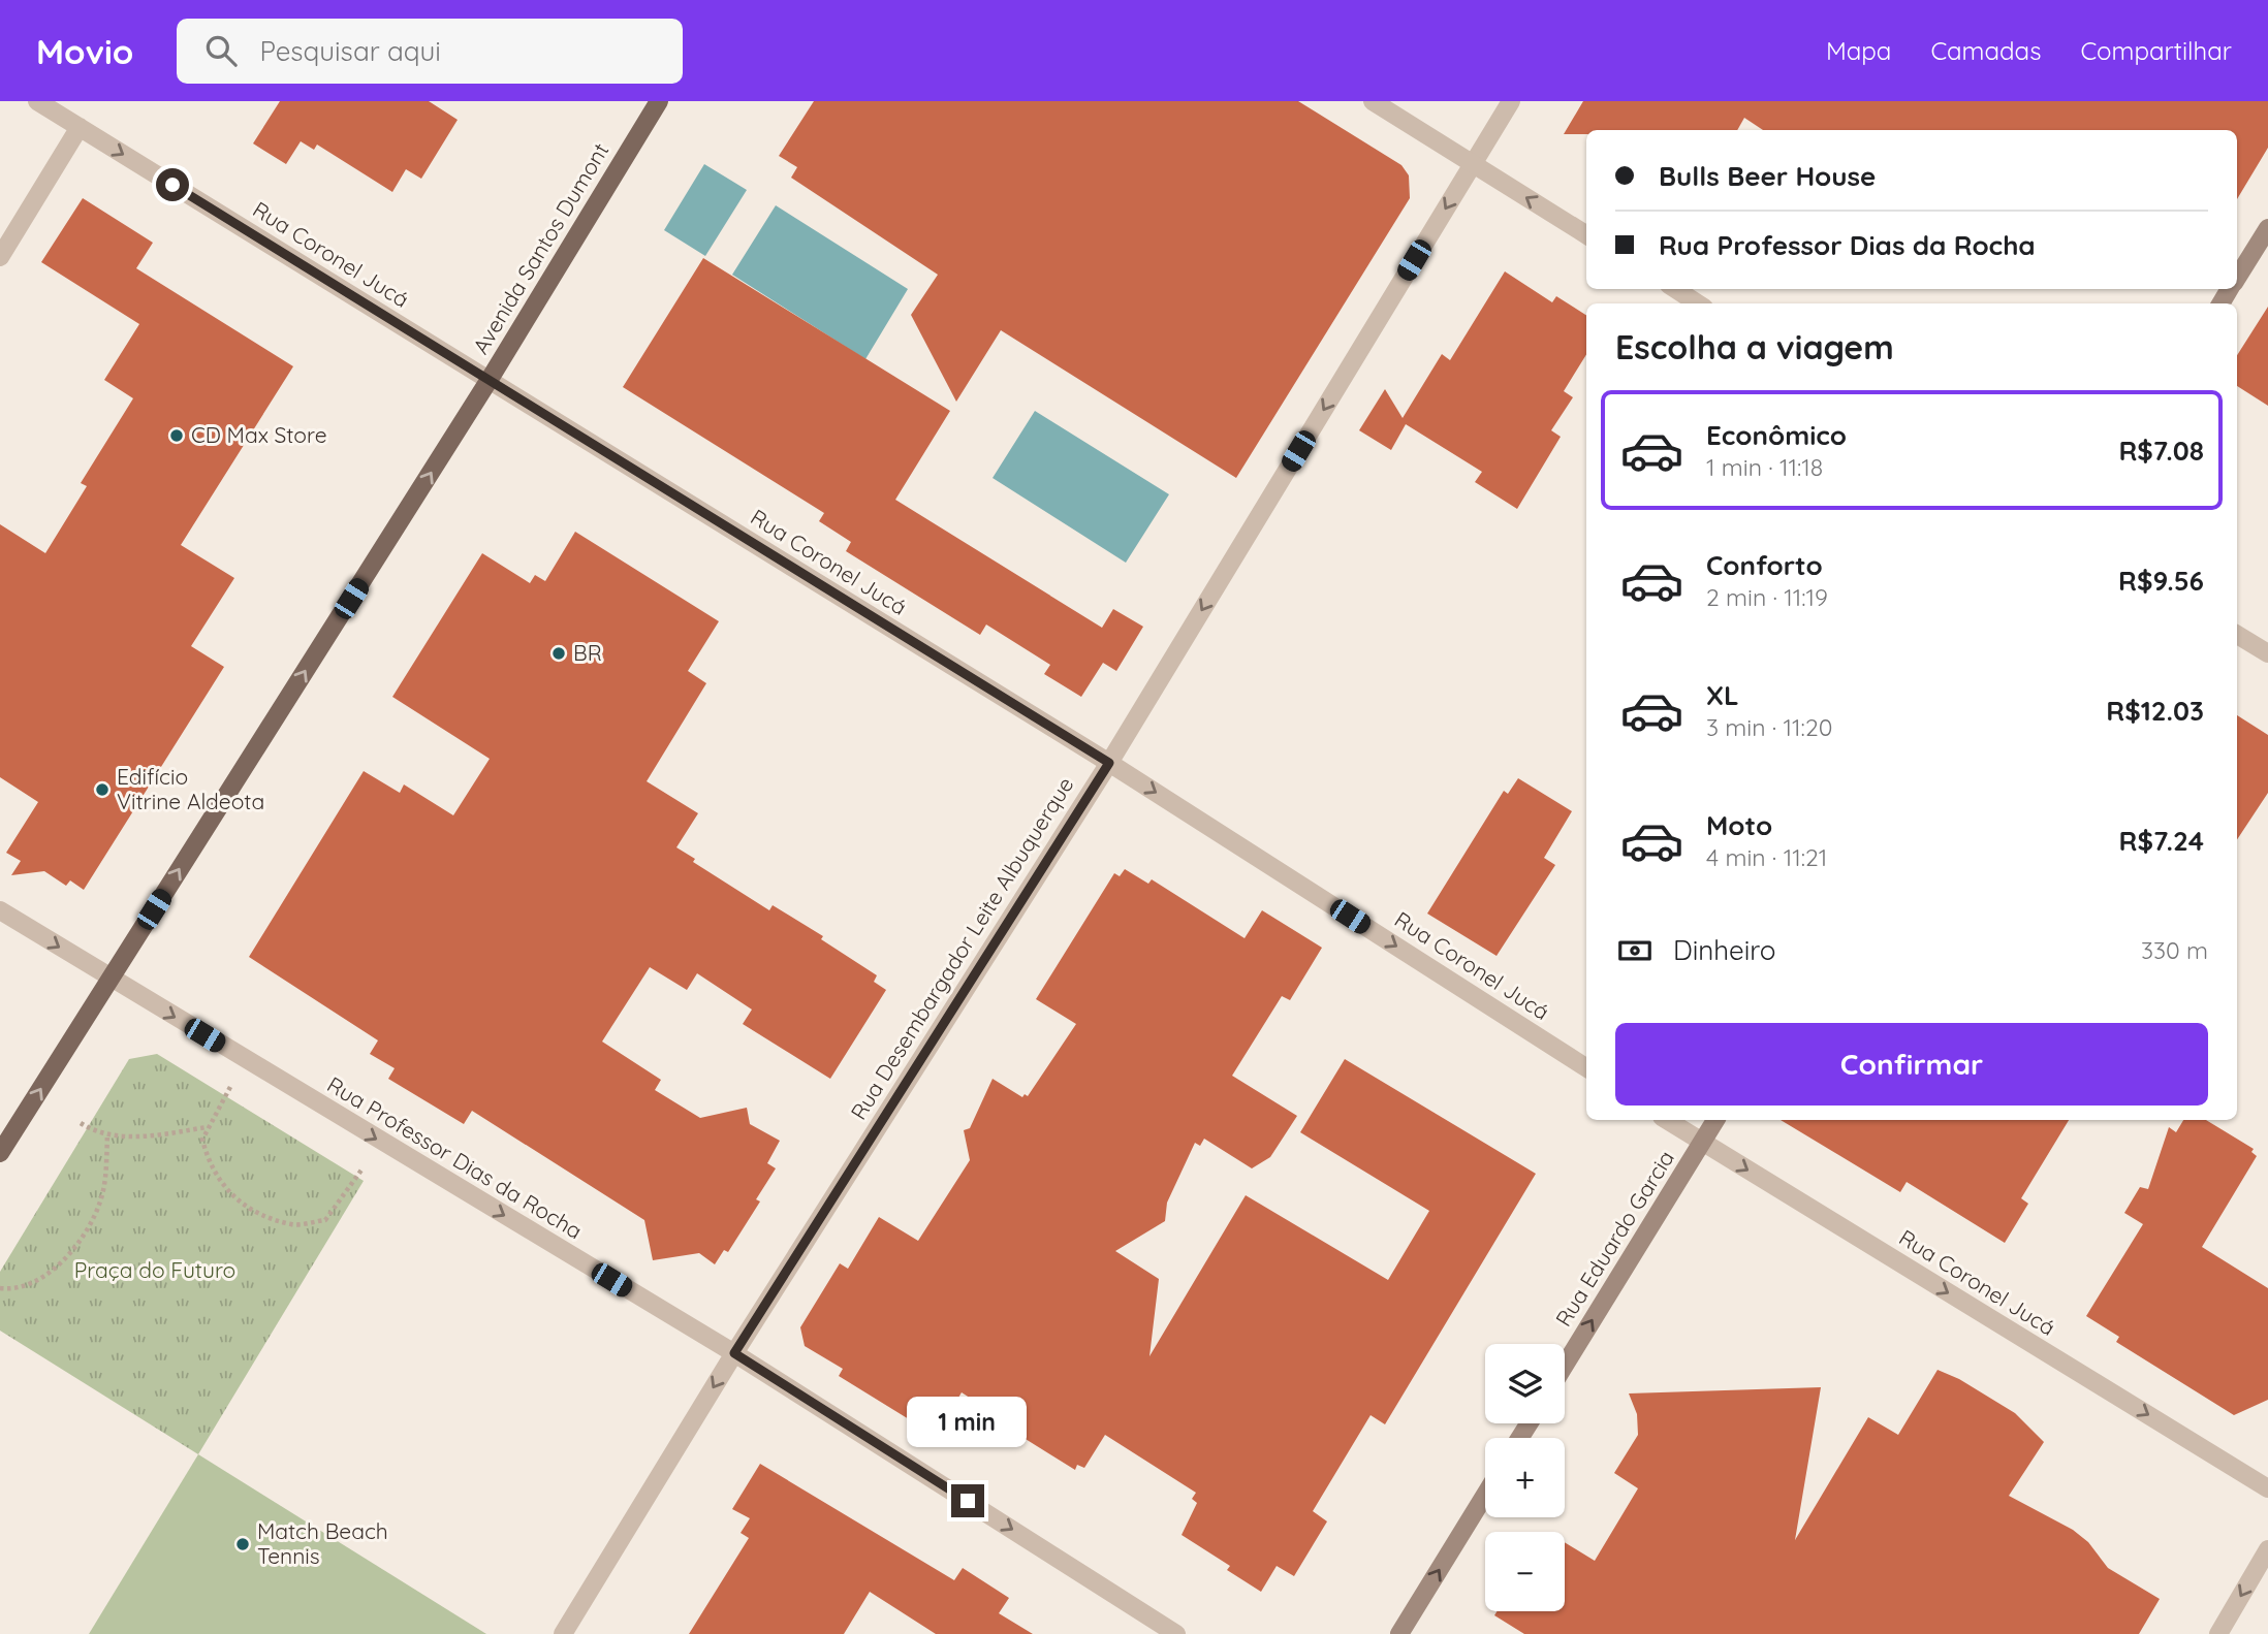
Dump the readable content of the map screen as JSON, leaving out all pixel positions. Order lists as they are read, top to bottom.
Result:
{
  "streets": {
    "main road": ["Avenida Santos Dumont", "Rua Eduardo Garcia"],
    "street": ["Rua Coronel Jucá", "Rua Desembargador Leite Albuquerque", "Rua Professor Dias da Rocha"]
  },
  "crossings": [
    ["Avenida Santos Dumont", "Rua Coronel Jucá"],
    ["Avenida Santos Dumont", "Rua Professor Dias da Rocha"],
    ["Rua Coronel Jucá", "Rua Desembargador Leite Albuquerque"],
    ["Rua Coronel Jucá", "Rua Eduardo Garcia"],
    ["Rua Desembargador Leite Albuquerque", "Rua Professor Dias da Rocha"]
  ],
  "one_way": [
    "Avenida Santos Dumont",
    "Rua Coronel Jucá",
    "Rua Desembargador Leite Albuquerque",
    "Rua Professor Dias da Rocha",
    "Rua Eduardo Garcia"
  ],
  "parks": ["Praça do Futuro"],
  "places": [
    "CD Max Store",
    "BR",
    "Edifício Vitrine Aldeota",
    "Match Beach Tennis"
  ],
  "page": {
    "header": "Movio",
    "search": "Pesquisar aqui",
    "nav": ["Mapa", "Camadas", "Compartilhar"],
    "banner": ["Bulls Beer House", "Rua Professor Dias da Rocha"],
    "heading": "Escolha a viagem",
    "list": [
      {
        "name": "Econômico",
        "note": "1 min · 11:18",
        "value": "R$7.08"
      },
      {
        "name": "Conforto",
        "note": "2 min · 11:19",
        "value": "R$9.56"
      },
      {
        "name": "XL",
        "note": "3 min · 11:20",
        "value": "R$12.03"
      },
      {
        "name": "Moto",
        "note": "4 min · 11:21",
        "value": "R$7.24"
      }
    ],
    "pay": ["Dinheiro", "330 m"],
    "buttons": "Confirmar",
    "map_buttons": ["+", "−"],
    "bubble": "1 min"
  }
}
